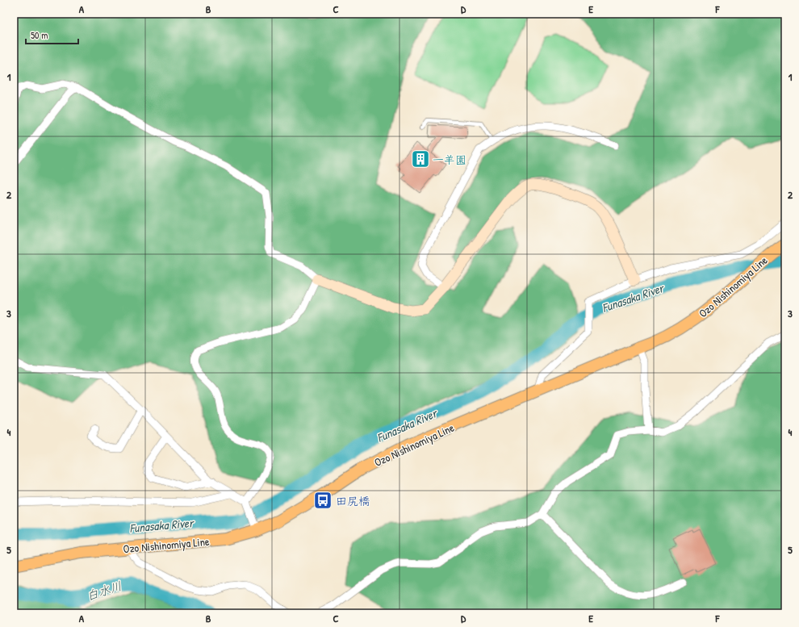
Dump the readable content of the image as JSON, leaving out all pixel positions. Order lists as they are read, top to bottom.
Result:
{
  "streets": {
    "main road": ["Ozo Nishinomiya Line"]
  },
  "water": ["Funasaka River", "白水川"],
  "places": {
    "building": ["一羊園"],
    "bus stop": ["田尻橋"]
  },
  "scale_bar": "50 m",
  "grid": {
    "columns": [
      "A",
      "B",
      "C",
      "D",
      "E",
      "F"
    ],
    "rows": [
      "1",
      "2",
      "3",
      "4",
      "5"
    ]
  }
}
